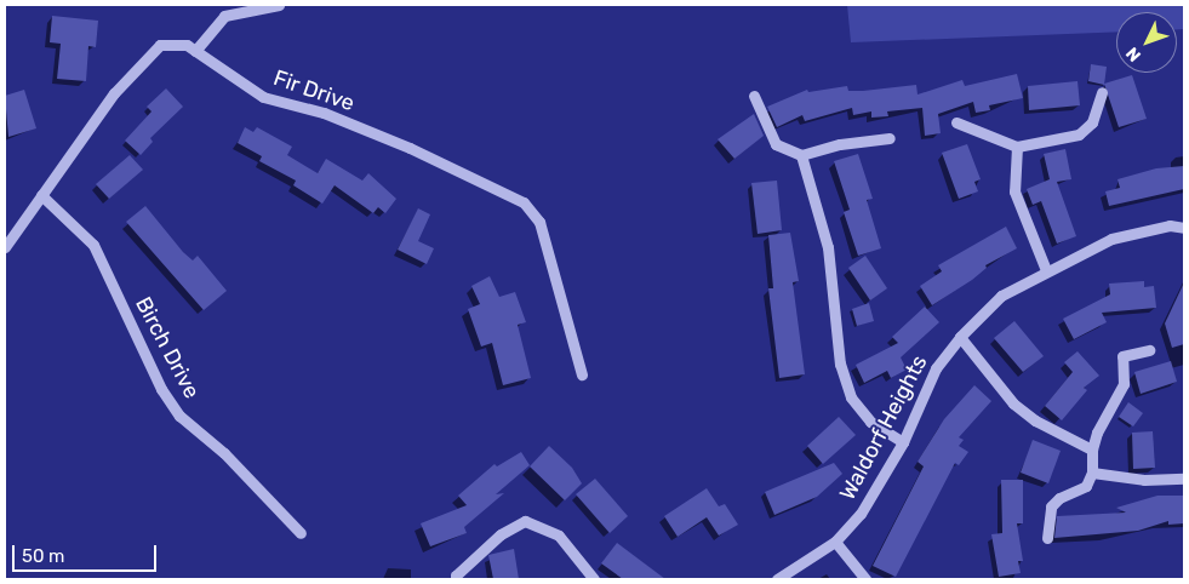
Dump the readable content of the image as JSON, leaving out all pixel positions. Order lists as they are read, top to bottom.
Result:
{
  "streets": {
    "street": ["Fir Drive", "Birch Drive", "Waldorf Heights"]
  },
  "crossings": [
    ["Fir Drive", "Birch Drive"]
  ],
  "scale_bar": "50 m",
  "north": "bottom left"
}
